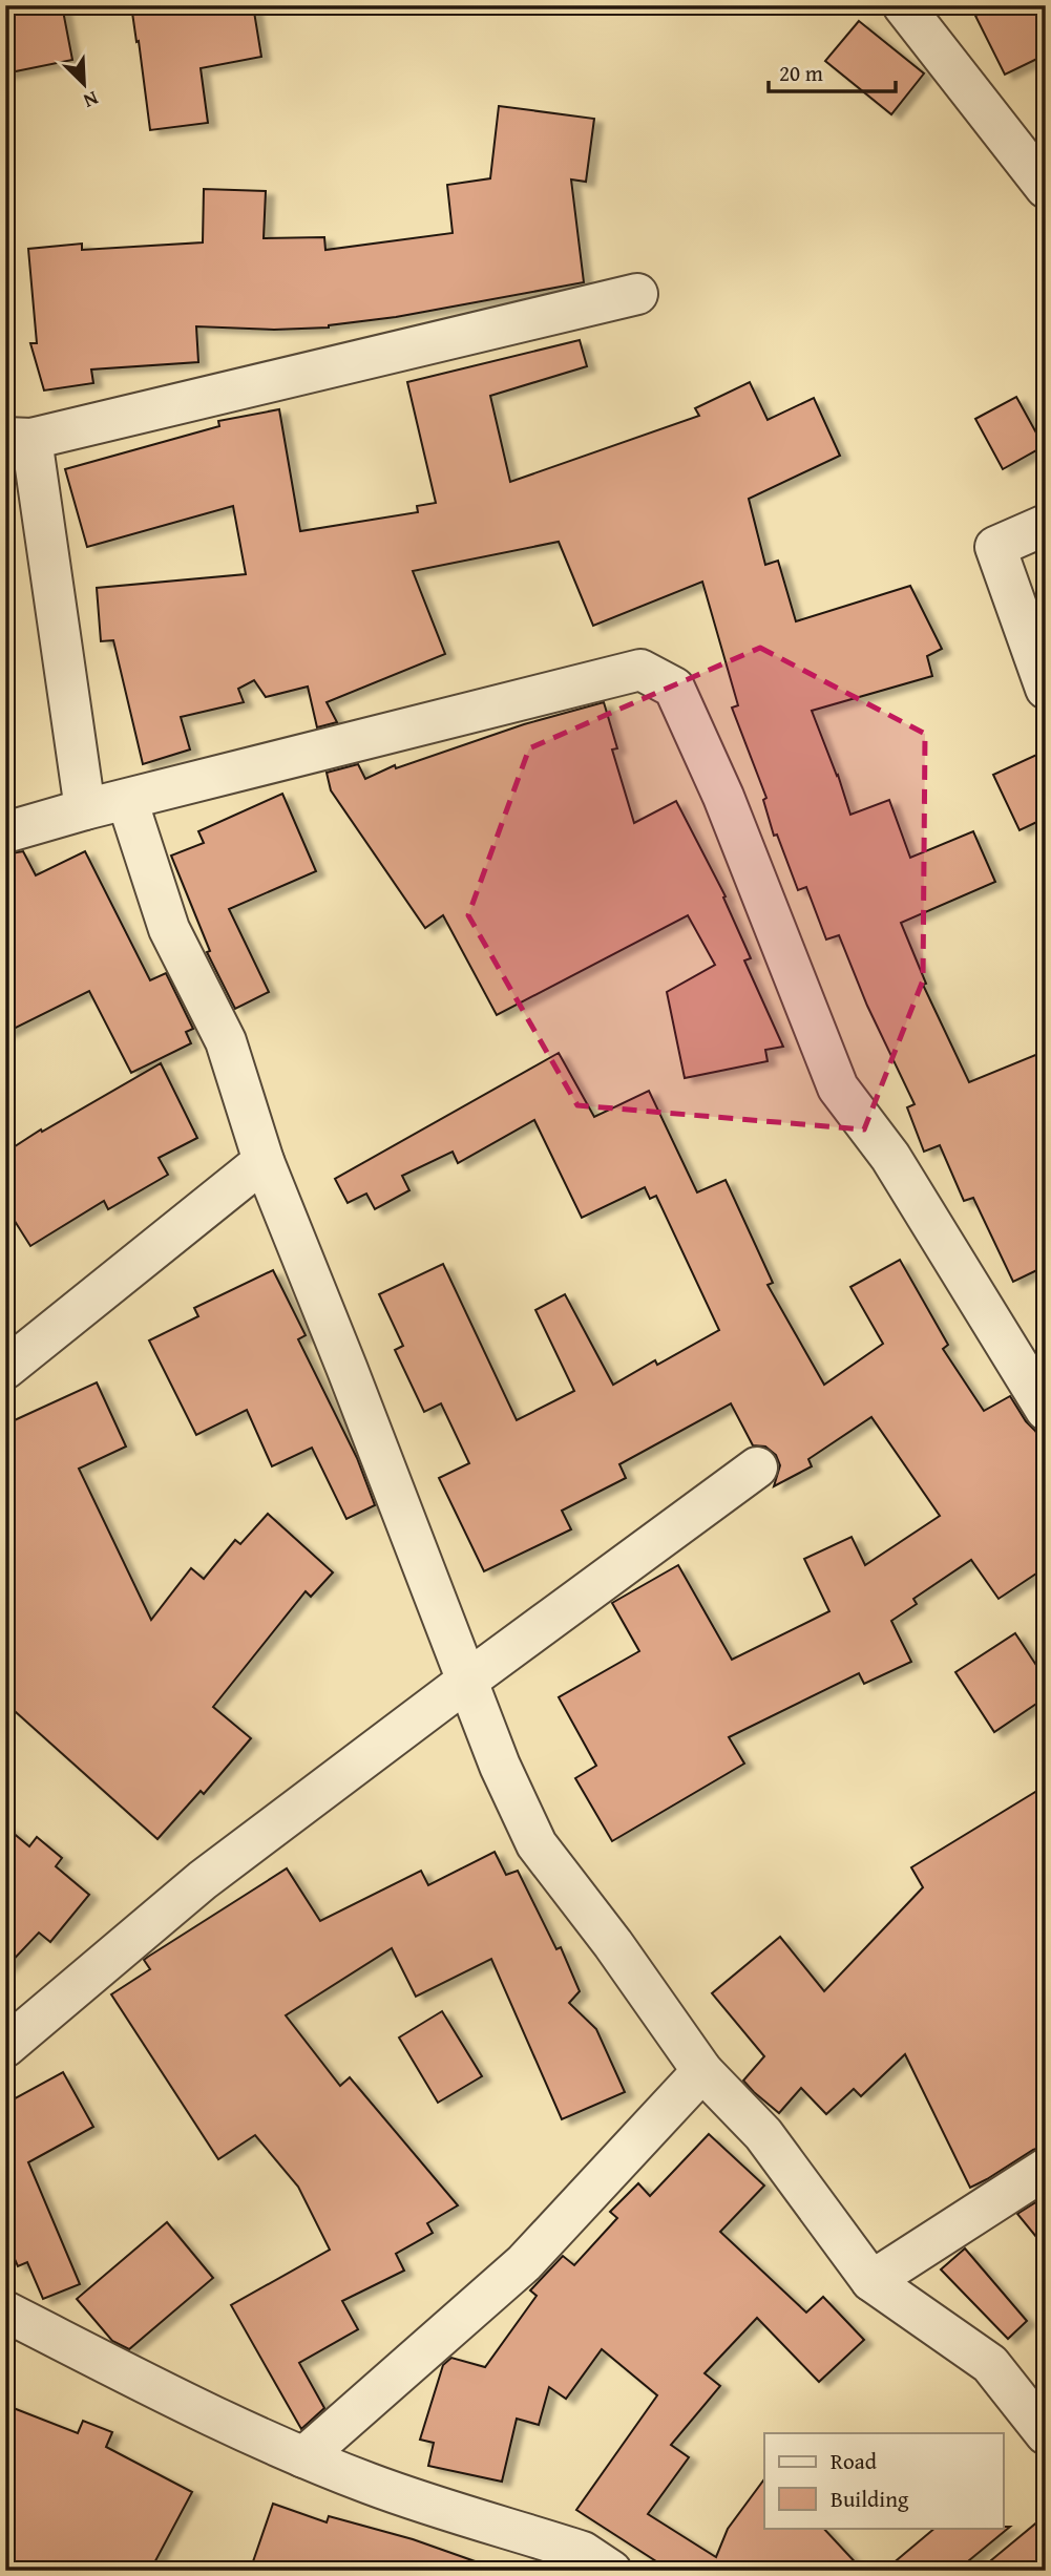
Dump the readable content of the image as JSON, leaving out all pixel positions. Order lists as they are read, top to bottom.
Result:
{
  "legend": ["Road", "Building"],
  "scale_bar": "20 m",
  "north": "bottom right"
}
